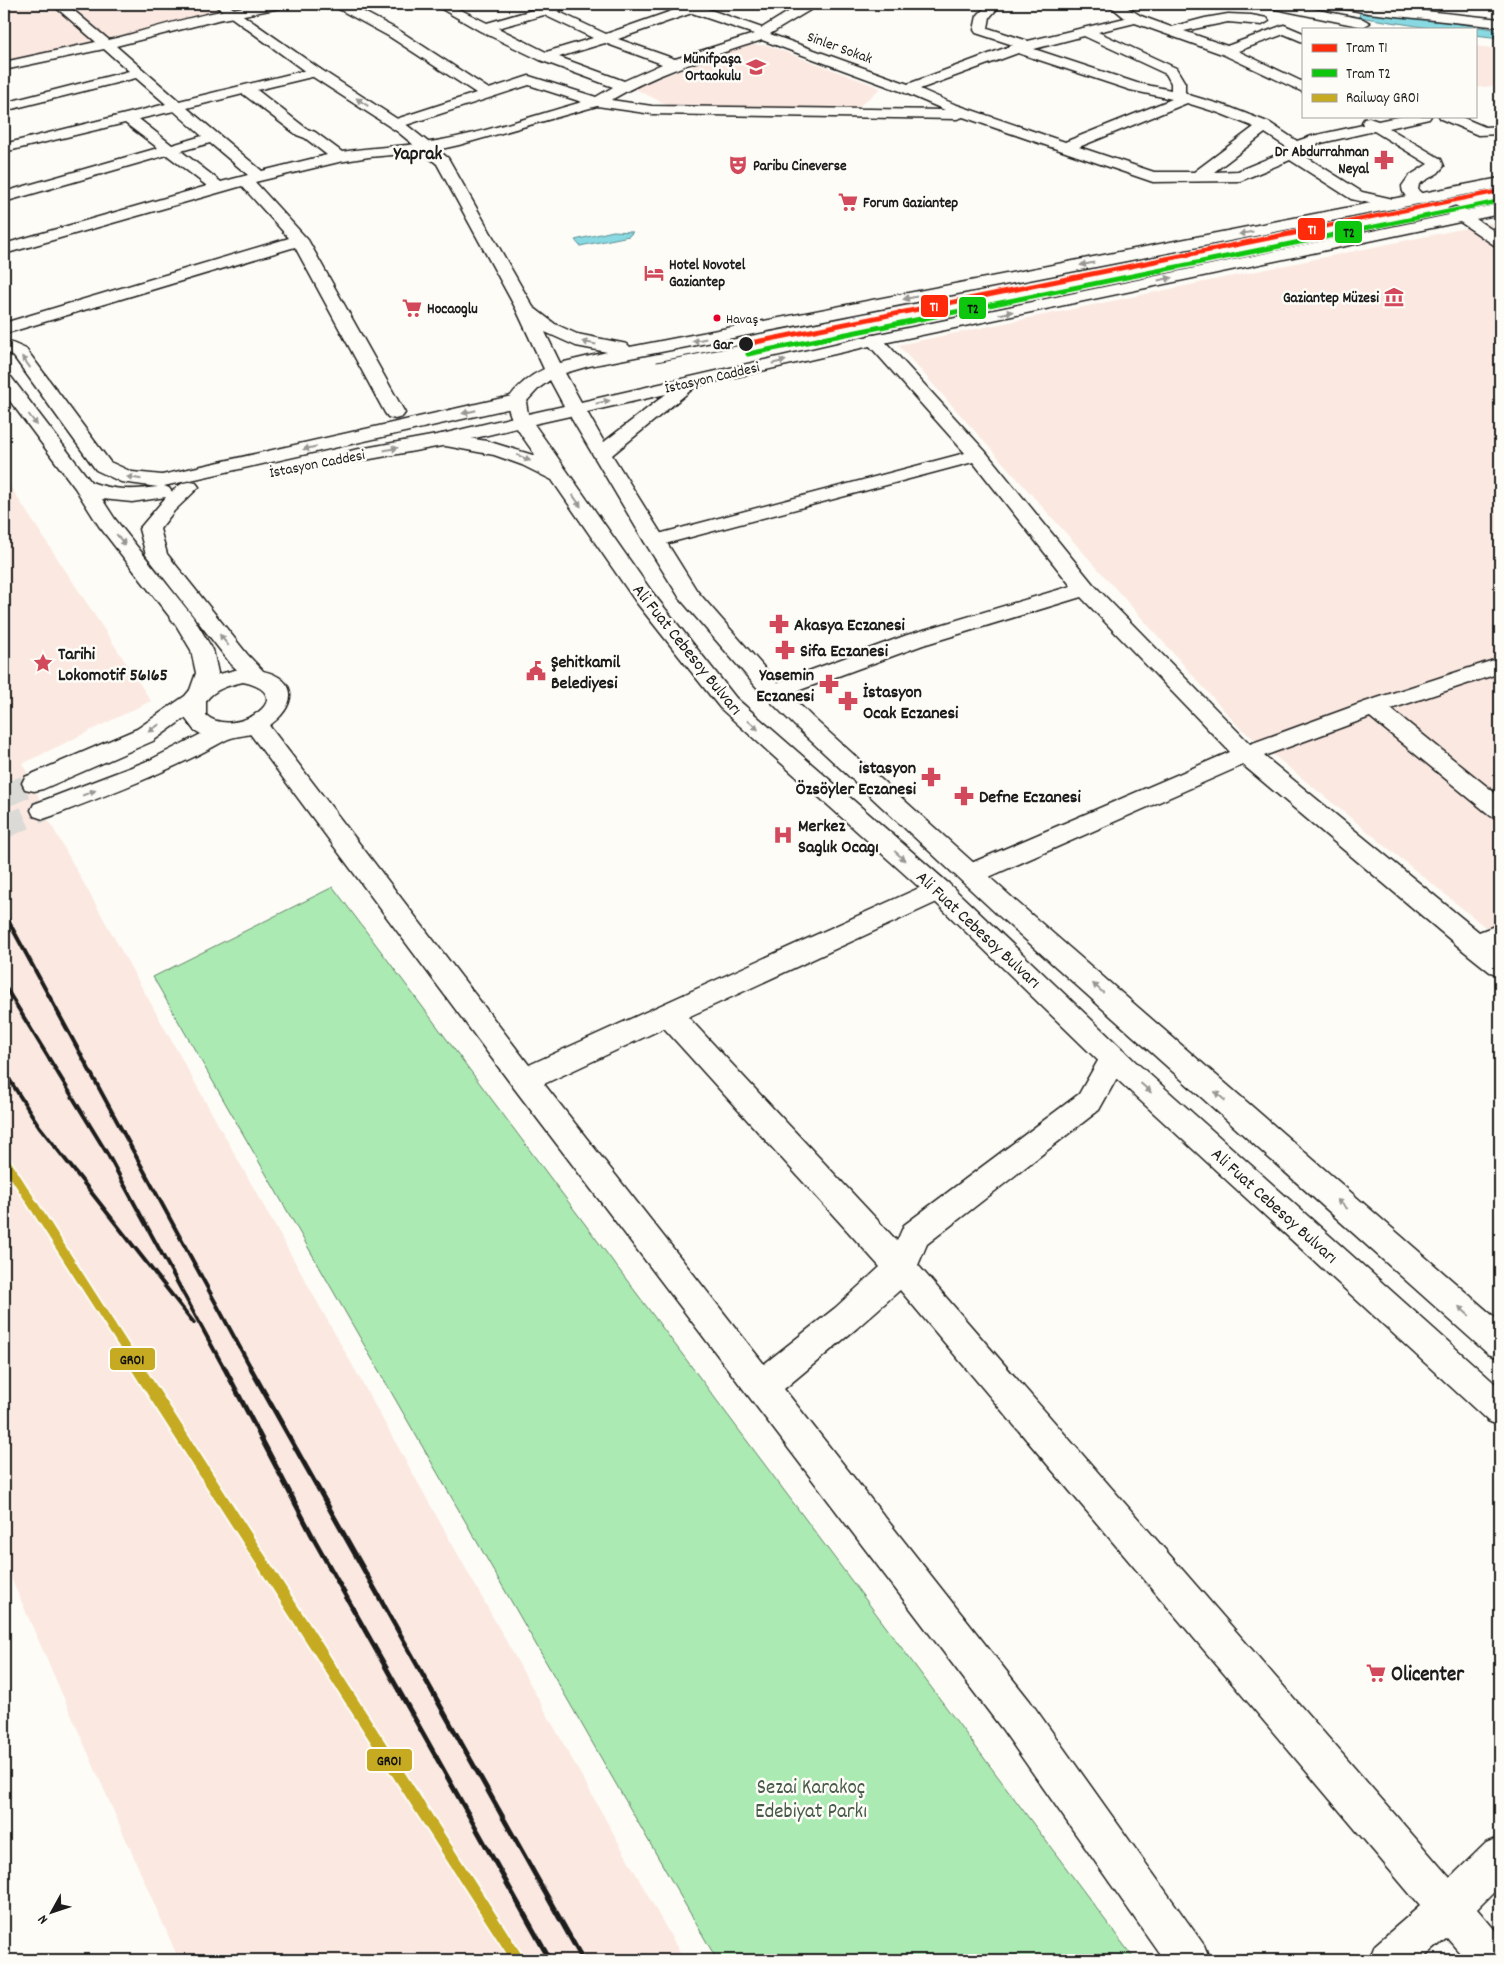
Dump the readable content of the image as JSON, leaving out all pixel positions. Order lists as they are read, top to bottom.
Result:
{
  "streets": {
    "street": ["Sinler Sokak", "İstasyon Caddesi", "Ali Fuat Cebesoy Bulvarı"]
  },
  "crossings": [
    ["İstasyon Caddesi", "Ali Fuat Cebesoy Bulvarı"]
  ],
  "districts": ["Yaprak"],
  "parks": ["Sezai Karakoç Edebiyat Parkı"],
  "places": {
    "school or university": ["Münifpaşa Ortaokulu"],
    "pharmacy": [
      "Dr Abdurrahman Neyal",
      "Akasya Eczanesi",
      "Sifa Eczanesi",
      "Yasemin Eczanesi",
      "İstasyon Ocak Eczanesi",
      "istasyon Özsöyler Eczanesi",
      "Defne Eczanesi"
    ],
    "theatre": ["Paribu Cineverse"],
    "supermarket": ["Forum Gaziantep", "Hocaoglu", "Olicenter"],
    "hotel": ["Hotel Novotel Gaziantep"],
    "museum": ["Gaziantep Müzesi"],
    "other": ["Havaş", "Gar"],
    "place": ["Tarihi Lokomotif 56165"],
    "public building": ["Şehitkamil Belediyesi"],
    "hospital": ["Merkez Saglık Ocagı"]
  },
  "lines": ["tram line T1", "tram line T2", "rail line GR01"],
  "legend": ["Tram T1", "Tram T2", "Railway GR01"],
  "north": "bottom left"
}
